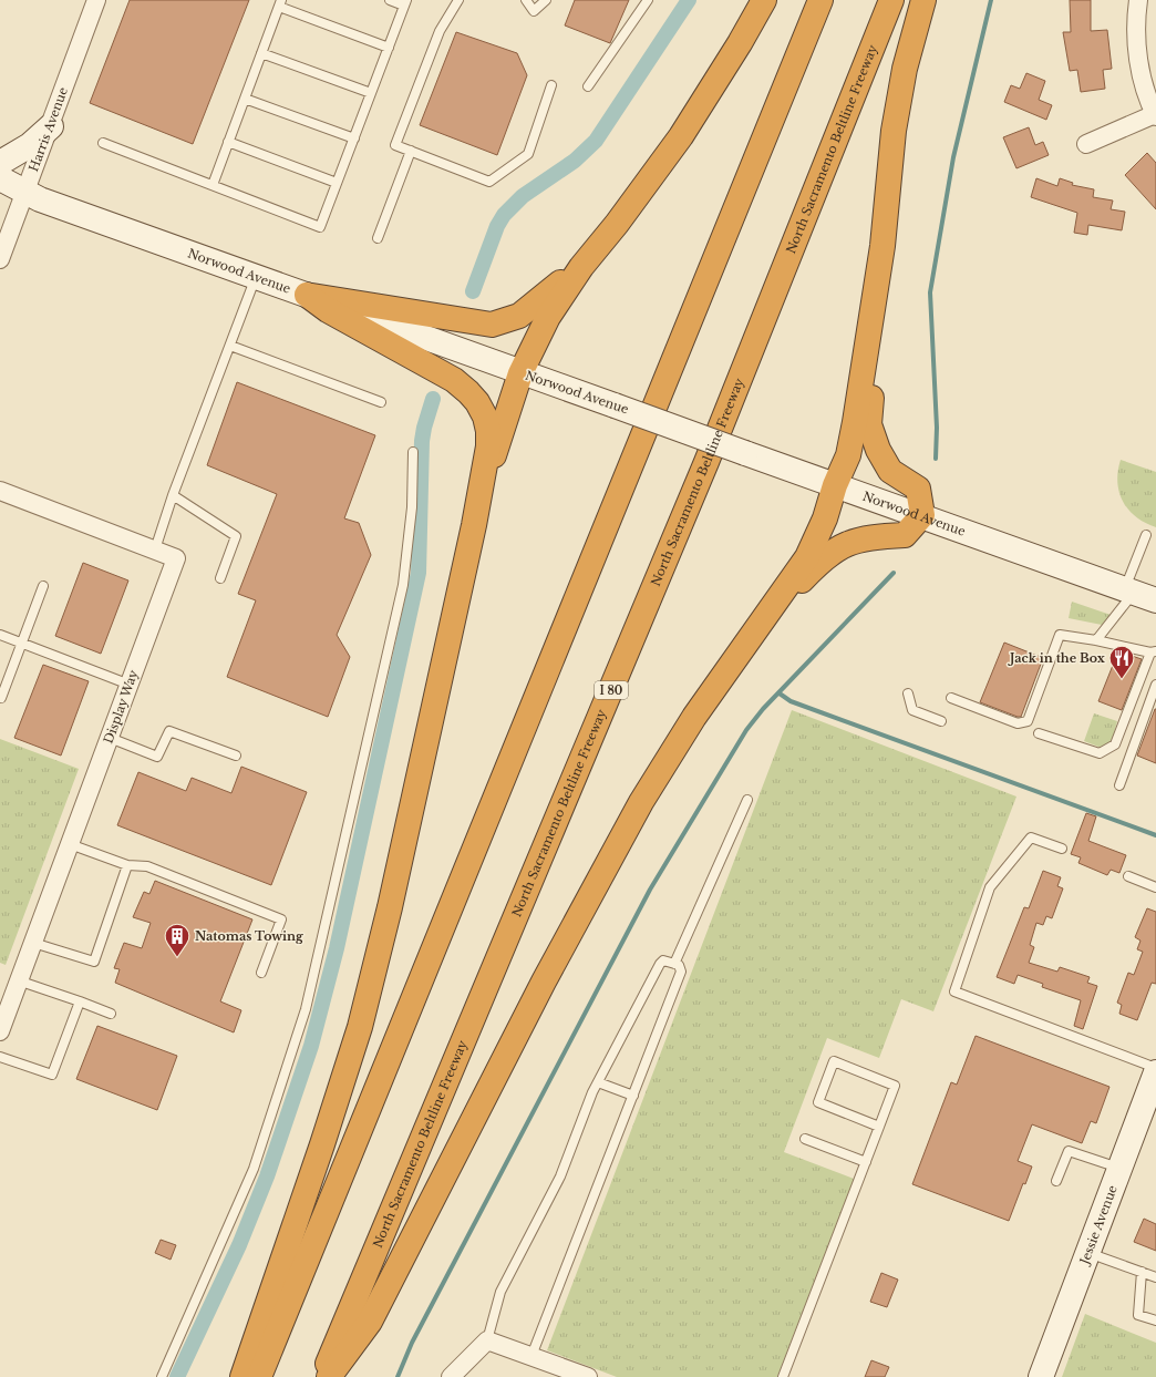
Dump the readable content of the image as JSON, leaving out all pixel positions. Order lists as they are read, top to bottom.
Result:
{
  "streets": {
    "highway": ["North Sacramento Beltline Freeway", "I 80"],
    "main road": ["Norwood Avenue", "Jessie Avenue"],
    "street": ["Harris Avenue", "Display Way"]
  },
  "crossings": [
    ["Harris Avenue", "Norwood Avenue"]
  ],
  "places": {
    "restaurant": ["Jack in the Box"],
    "building": ["Natomas Towing"]
  }
}
